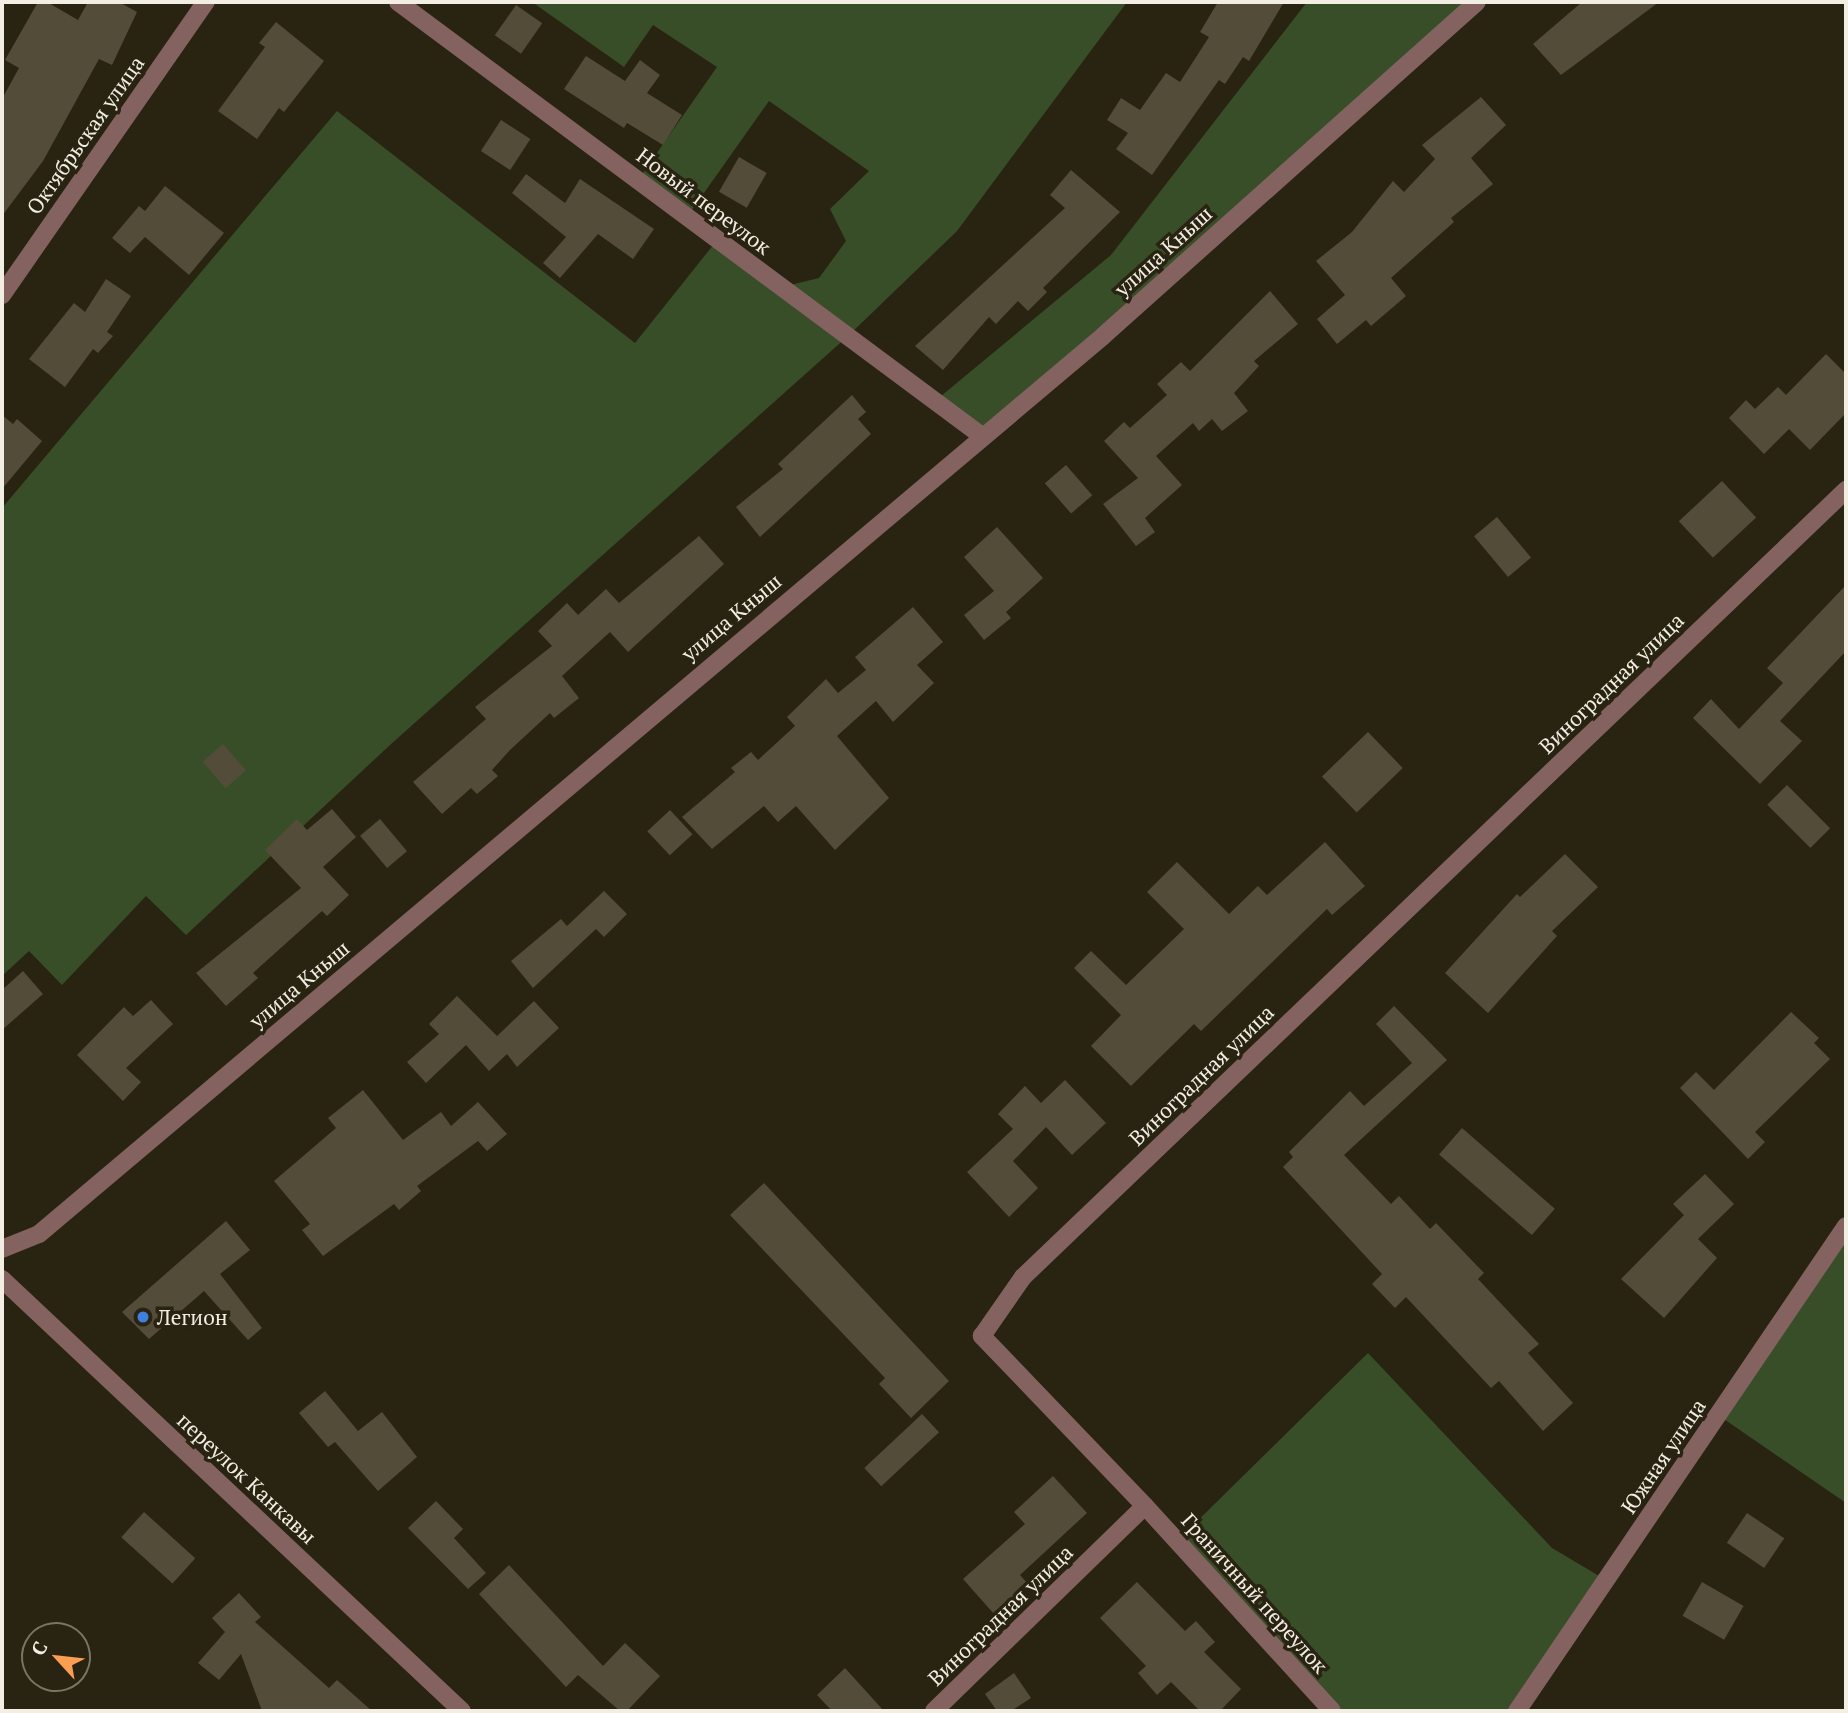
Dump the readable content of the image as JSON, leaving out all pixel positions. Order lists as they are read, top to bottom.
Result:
{
  "streets": {
    "street": [
      "Октябрьская улица",
      "Новый переулок",
      "улица Кныш",
      "Виноградная улица",
      "Южная улица",
      "переулок Канкавы",
      "Граничный переулок"
    ]
  },
  "crossings": [
    ["Новый переулок", "улица Кныш"],
    ["Виноградная улица", "Граничный переулок"]
  ],
  "places": ["Легион"],
  "north": "top left"
}
